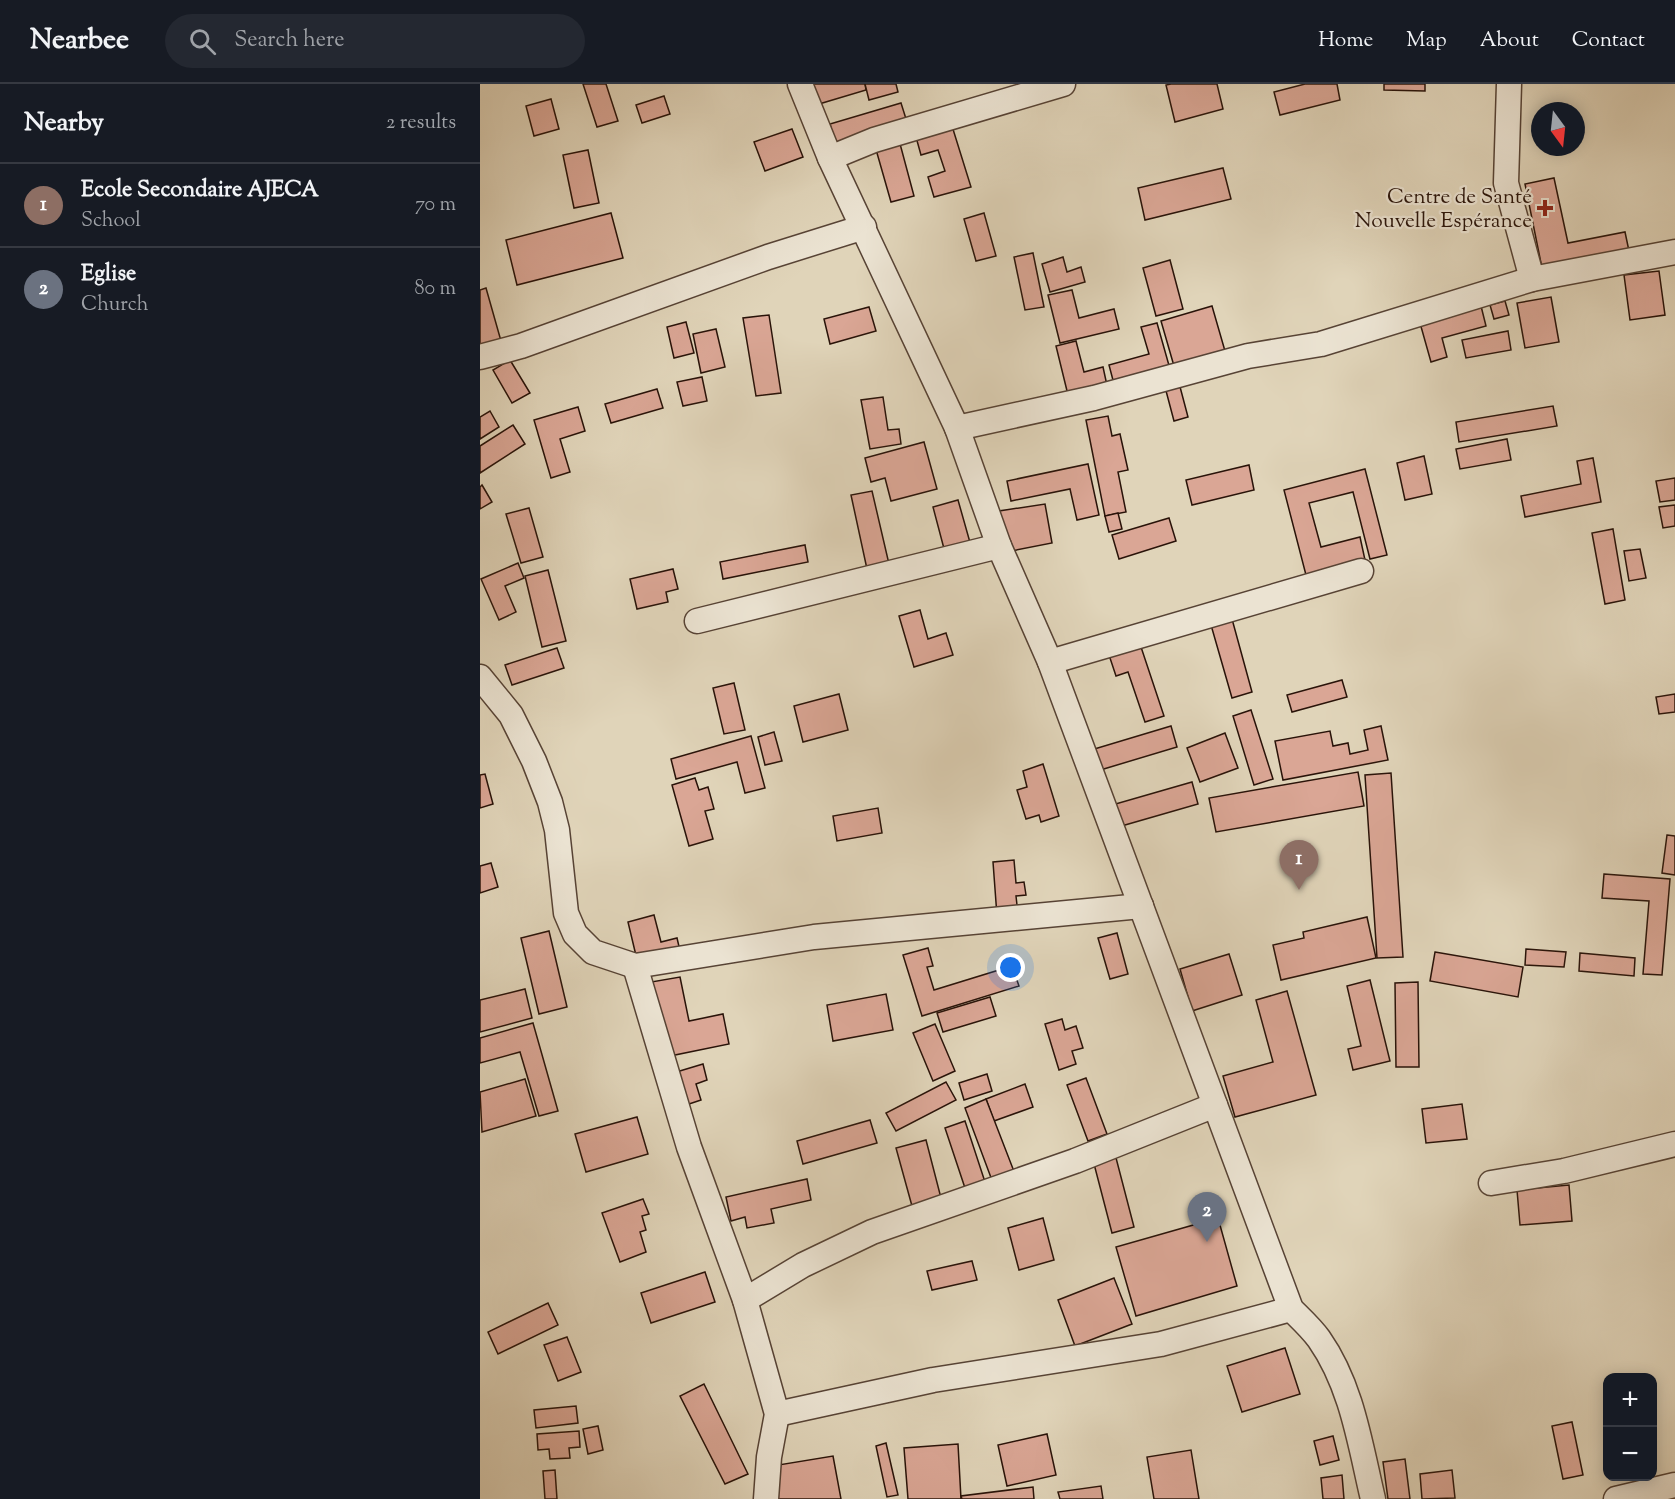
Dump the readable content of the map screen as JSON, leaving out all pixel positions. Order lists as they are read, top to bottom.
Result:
{
  "places": {
    "health": ["Centre de Santé Nouvelle Espérance"]
  },
  "north": "bottom",
  "page": {
    "header": "Nearbee",
    "search": "Search here",
    "nav": [
      "Home",
      "Map",
      "About",
      "Contact"
    ],
    "heading": ["Nearby", "2 results"],
    "list": [
      {
        "mark": "1",
        "name": "Ecole Secondaire AJECA",
        "note": "School",
        "value": "70 m"
      },
      {
        "mark": "2",
        "name": "Eglise",
        "note": "Church",
        "value": "80 m"
      }
    ],
    "pins": ["1", "2"],
    "map_buttons": ["+", "−"]
  }
}
